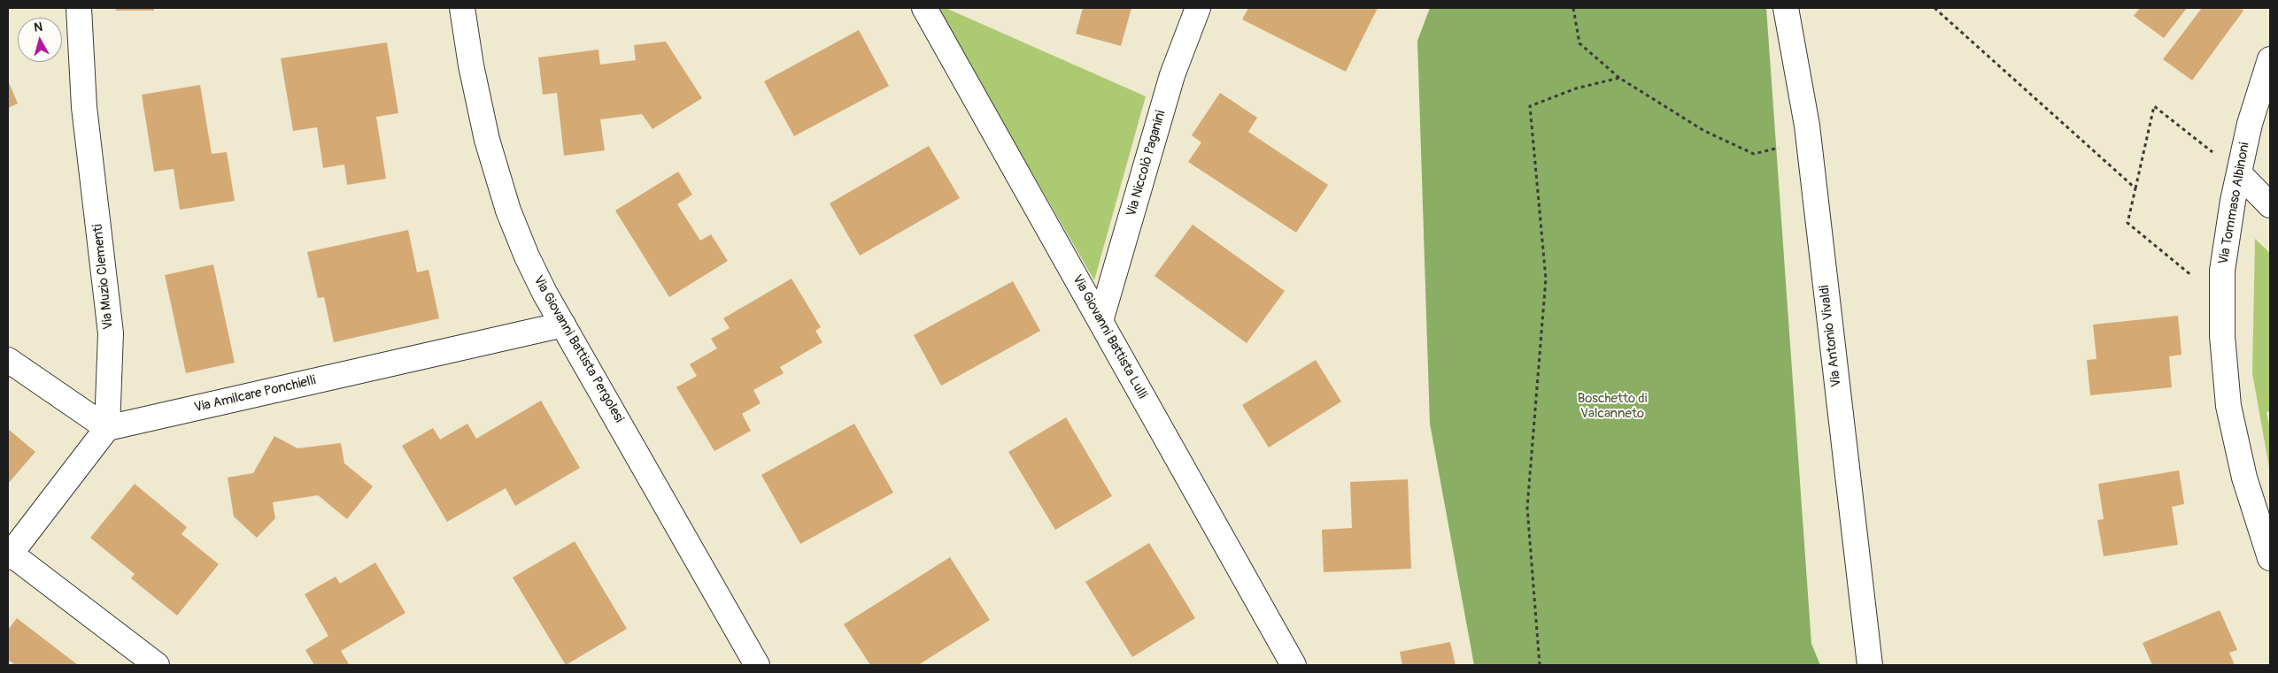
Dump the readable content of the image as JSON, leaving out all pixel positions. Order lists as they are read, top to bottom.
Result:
{
  "streets": {
    "street": [
      "Via Niccolò Paganini",
      "Via Tommaso Albinoni",
      "Via Muzio Clementi",
      "Via Antonio Vivaldi",
      "Via Giovanni Battista Lulli",
      "Via Giovanni Battista Pergolesi",
      "Via Amilcare Ponchielli"
    ]
  },
  "crossings": [
    ["Via Niccolò Paganini", "Via Giovanni Battista Lulli"],
    ["Via Muzio Clementi", "Via Amilcare Ponchielli"],
    ["Via Giovanni Battista Pergolesi", "Via Amilcare Ponchielli"]
  ],
  "parks": ["Boschetto di Valcanneto"],
  "north": "top"
}
